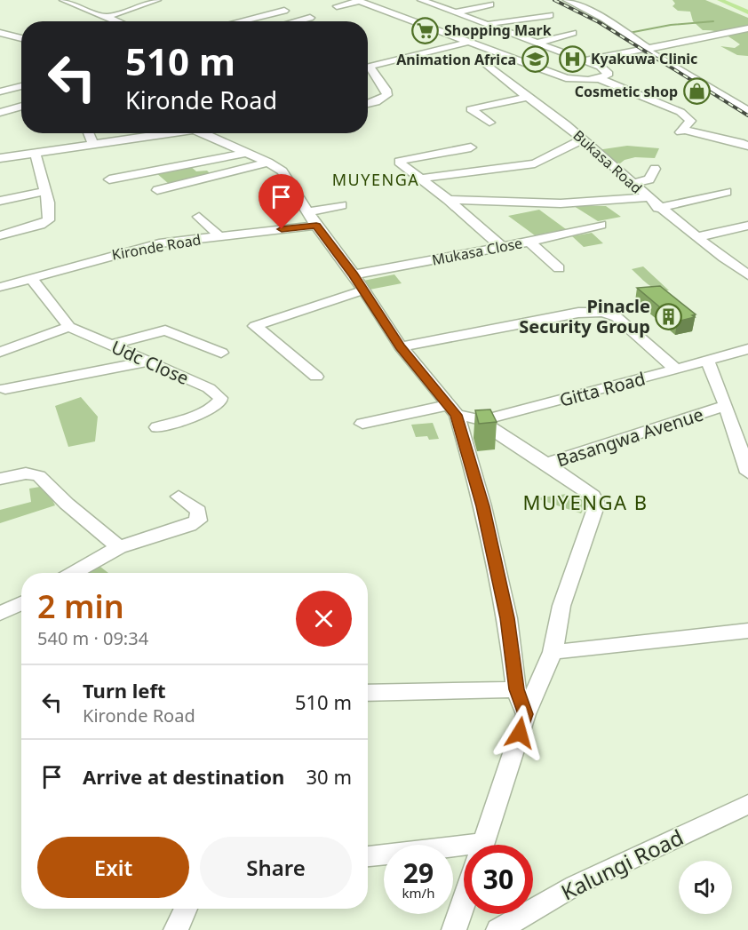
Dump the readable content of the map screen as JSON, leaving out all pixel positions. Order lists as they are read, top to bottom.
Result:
{
  "streets": {
    "street": [
      "Bukasa Road",
      "Kironde Road",
      "Mukasa Close",
      "Udc Close",
      "Gitta Road",
      "Basangwa Avenue",
      "Kalungi Road"
    ]
  },
  "crossings": [
    ["Kironde Road", "Udc Close"],
    ["Gitta Road", "Basangwa Avenue"]
  ],
  "districts": ["MUYENGA", "MUYENGA B"],
  "places": {
    "supermarket": ["Shopping Mark"],
    "hospital": ["Kyakuwa Clinic"],
    "school or university": ["Animation Africa"],
    "shop": ["Cosmetic shop"],
    "building": ["Pinacle Security Group"]
  },
  "page": {
    "turn": ["510 m", "Kironde Road"],
    "heading": ["2 min", "540 m · 09:34"],
    "list": [
      {
        "name": "Turn left",
        "note": "Kironde Road",
        "value": "510 m"
      },
      {
        "name": "Arrive at destination",
        "value": "30 m"
      }
    ],
    "buttons": ["Exit", "Share"],
    "speed": "29 km/h",
    "limit": "30"
  }
}
